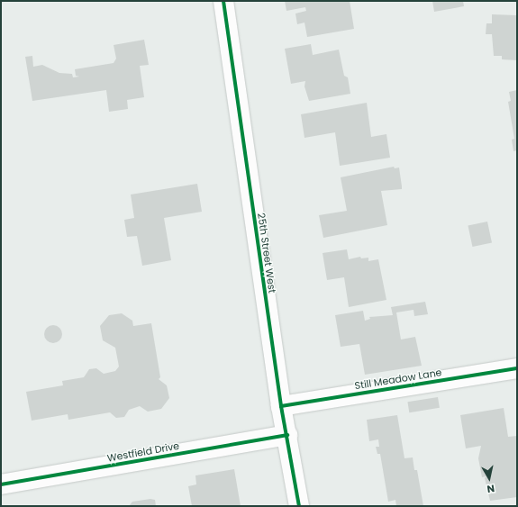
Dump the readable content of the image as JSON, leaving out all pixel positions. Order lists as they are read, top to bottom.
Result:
{
  "streets": {
    "street": ["25th Street West", "Still Meadow Lane", "Westfield Drive"]
  },
  "crossings": [
    ["25th Street West", "Still Meadow Lane"],
    ["25th Street West", "Westfield Drive"]
  ],
  "north": "bottom"
}
